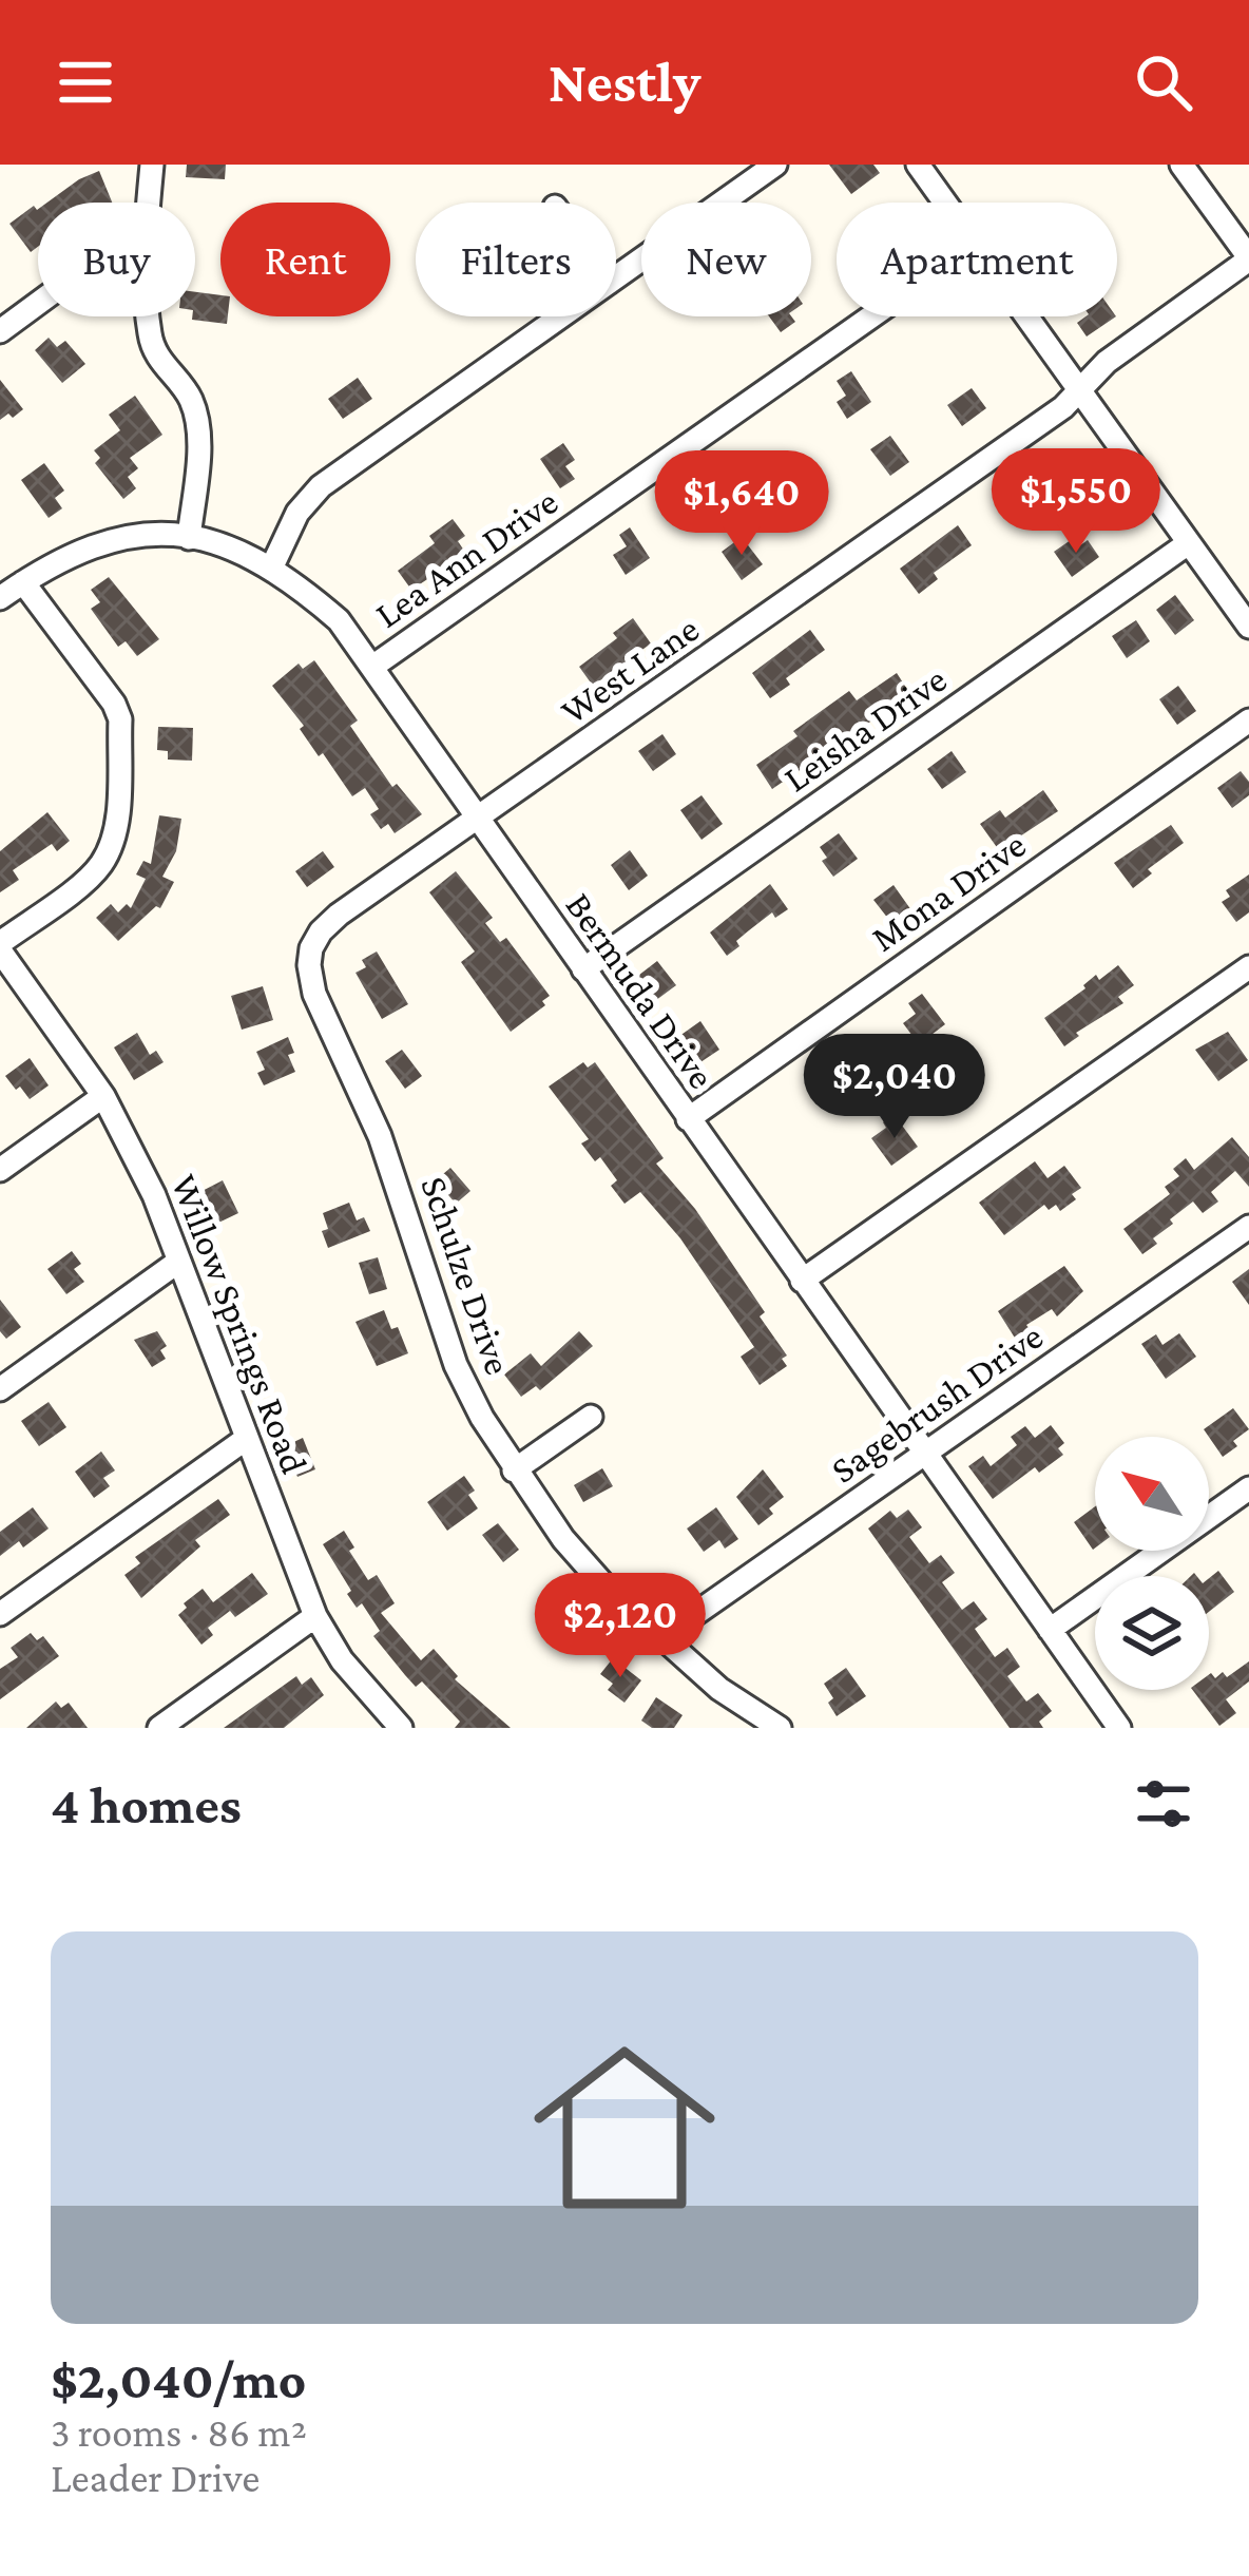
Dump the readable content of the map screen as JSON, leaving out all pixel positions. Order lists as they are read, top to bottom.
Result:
{
  "streets": {
    "street": [
      "Lea Ann Drive",
      "West Lane",
      "Leisha Drive",
      "Mona Drive",
      "Bermuda Drive",
      "Schulze Drive",
      "Willow Springs Road",
      "Sagebrush Drive"
    ]
  },
  "crossings": [
    ["Lea Ann Drive", "Bermuda Drive"],
    ["West Lane", "Bermuda Drive"],
    ["West Lane", "Schulze Drive"],
    ["Leisha Drive", "Bermuda Drive"],
    ["Mona Drive", "Bermuda Drive"],
    ["Bermuda Drive", "Schulze Drive"],
    ["Bermuda Drive", "Sagebrush Drive"],
    ["Schulze Drive", "Sagebrush Drive"]
  ],
  "north": "top left",
  "page": {
    "header": "Nestly",
    "chip": [
      "Buy",
      "Rent",
      "Filters",
      "New",
      "Apartment"
    ],
    "price": [
      "$1,550",
      "$1,640",
      "$2,040",
      "$2,120"
    ],
    "heading": "4 homes",
    "list": [
      {
        "name": "$2,040/mo",
        "note": "3 rooms · 86 m² · Leader Drive"
      }
    ]
  }
}
